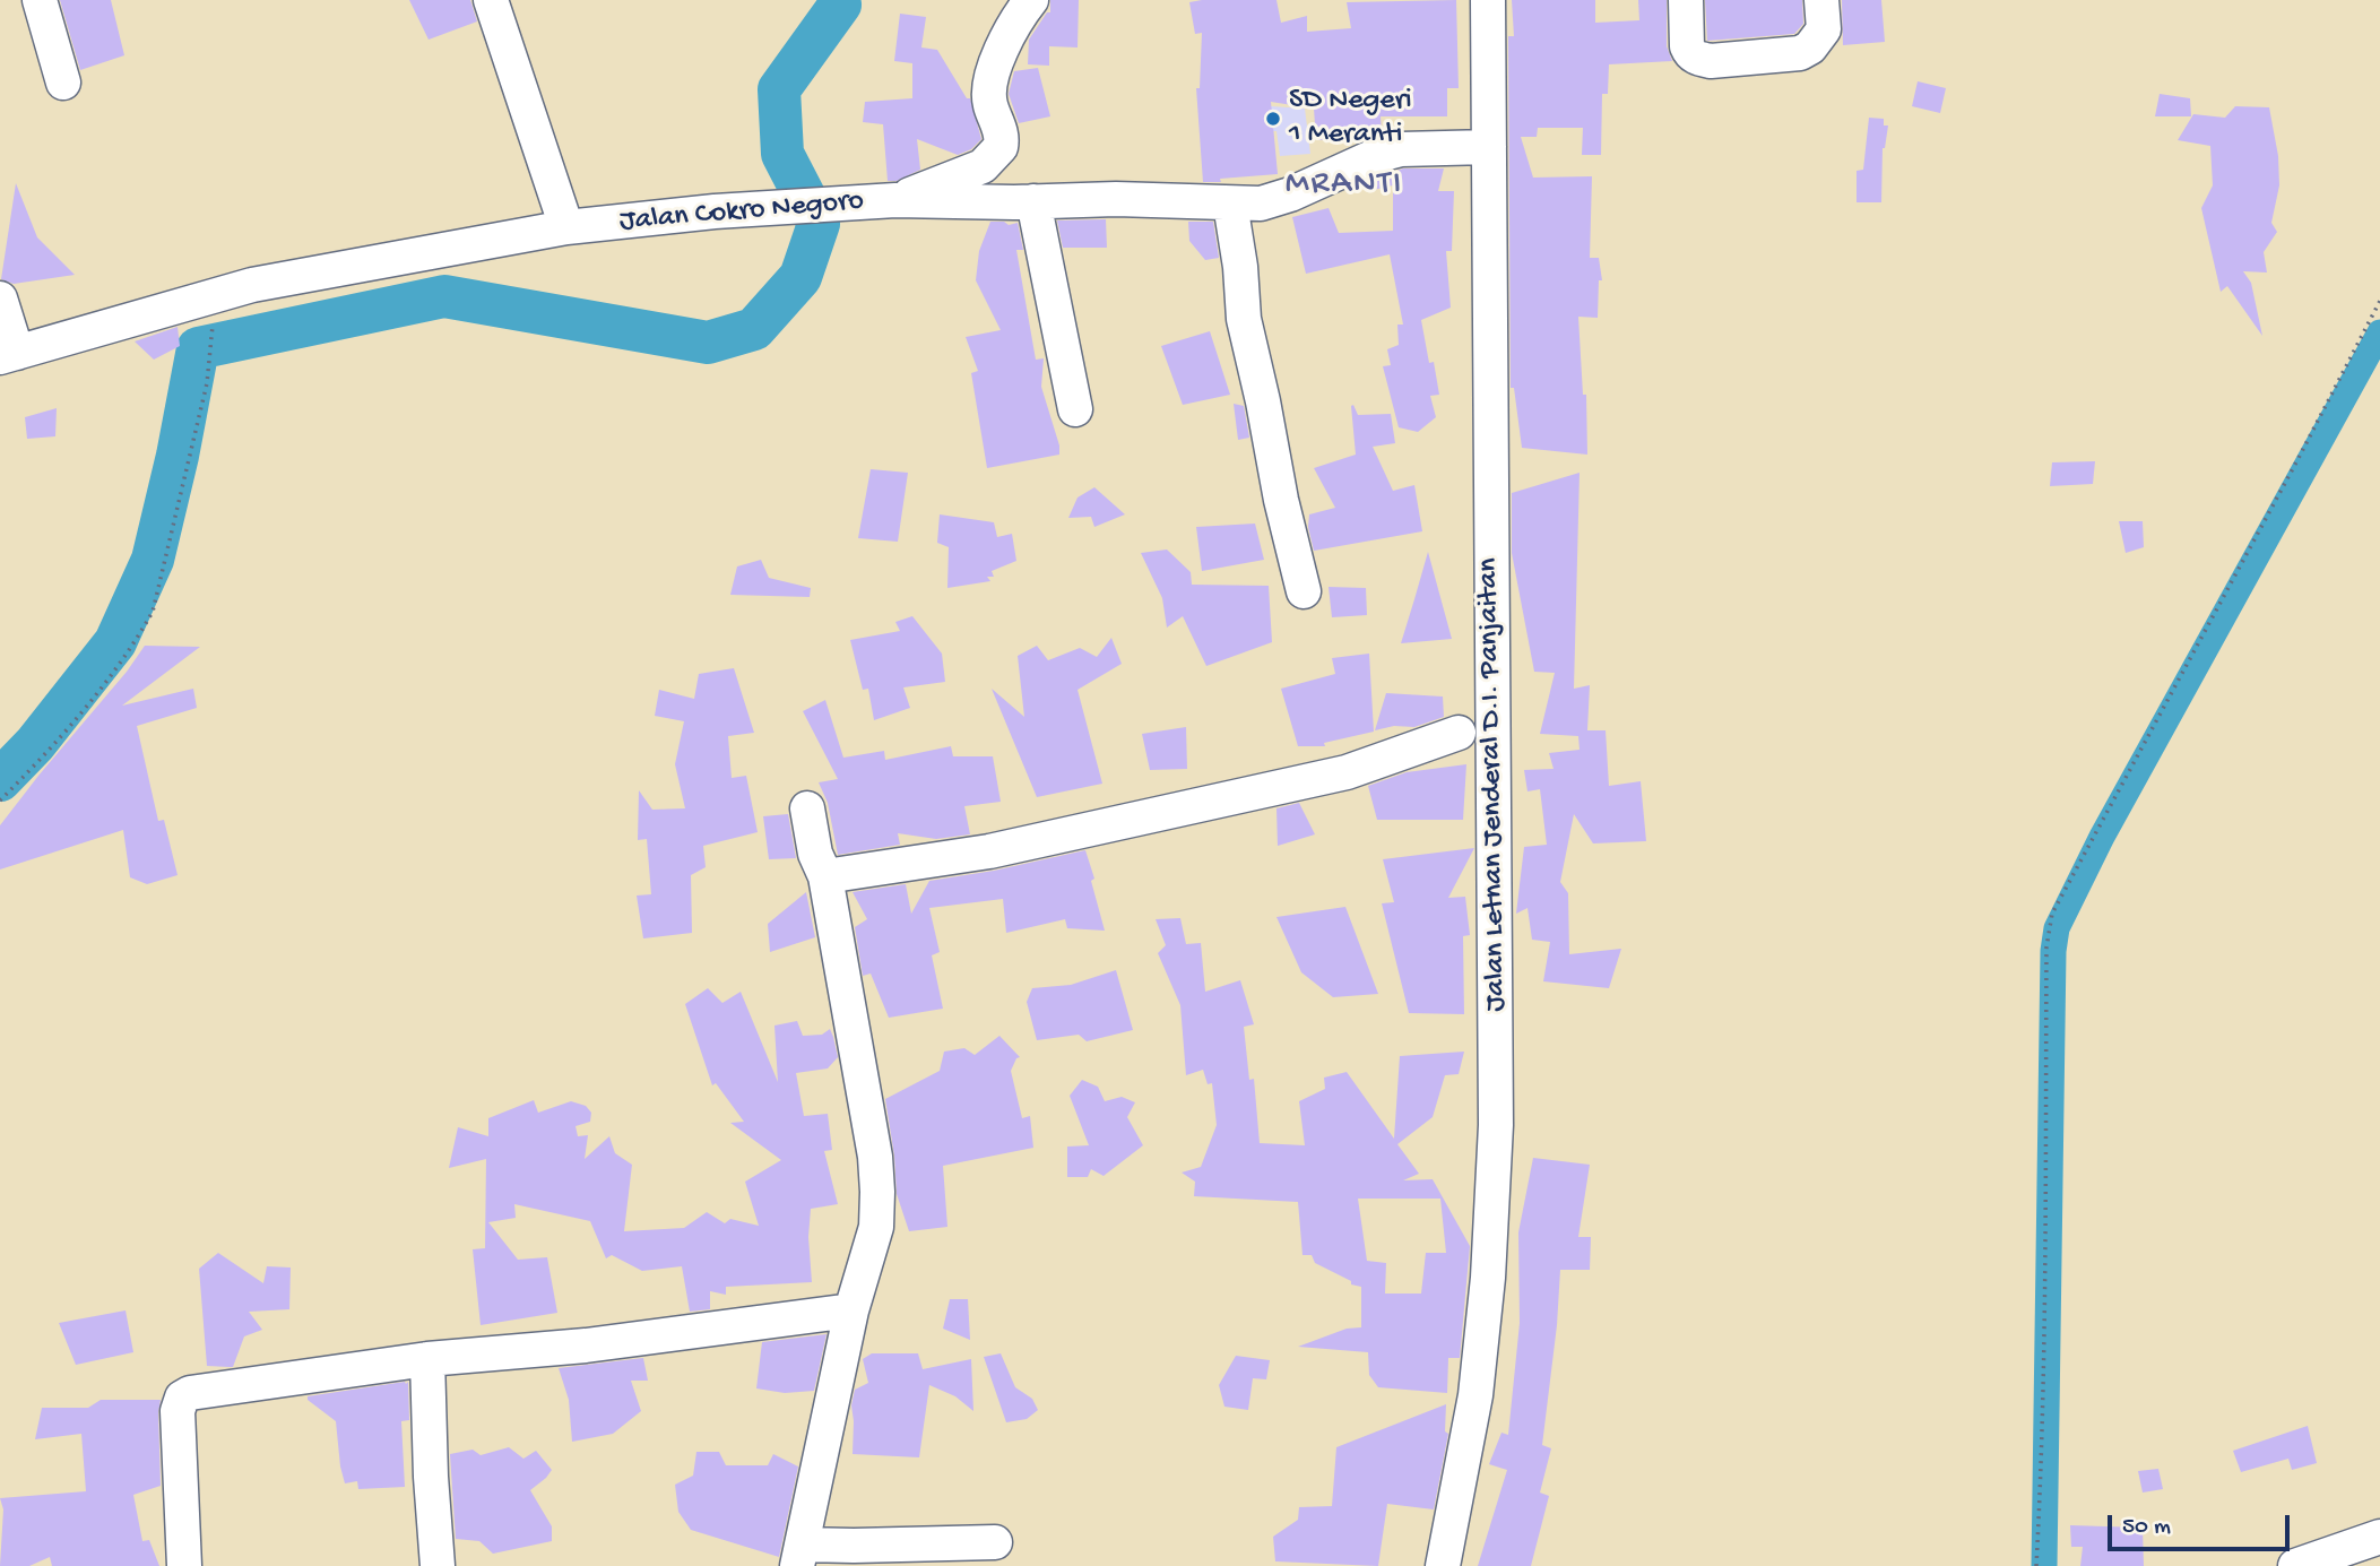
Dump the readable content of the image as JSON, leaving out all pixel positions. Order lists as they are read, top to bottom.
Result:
{
  "streets": {
    "street": ["Jalan Cokro Negoro", "Jalan Letnan Jenderal D.I. Panjaitan"]
  },
  "crossings": [
    ["Jalan Cokro Negoro", "Jalan Letnan Jenderal D.I. Panjaitan"]
  ],
  "districts": ["MRANTI"],
  "places": ["SD Negeri 1 Meranti"],
  "scale_bar": "50 m"
}
